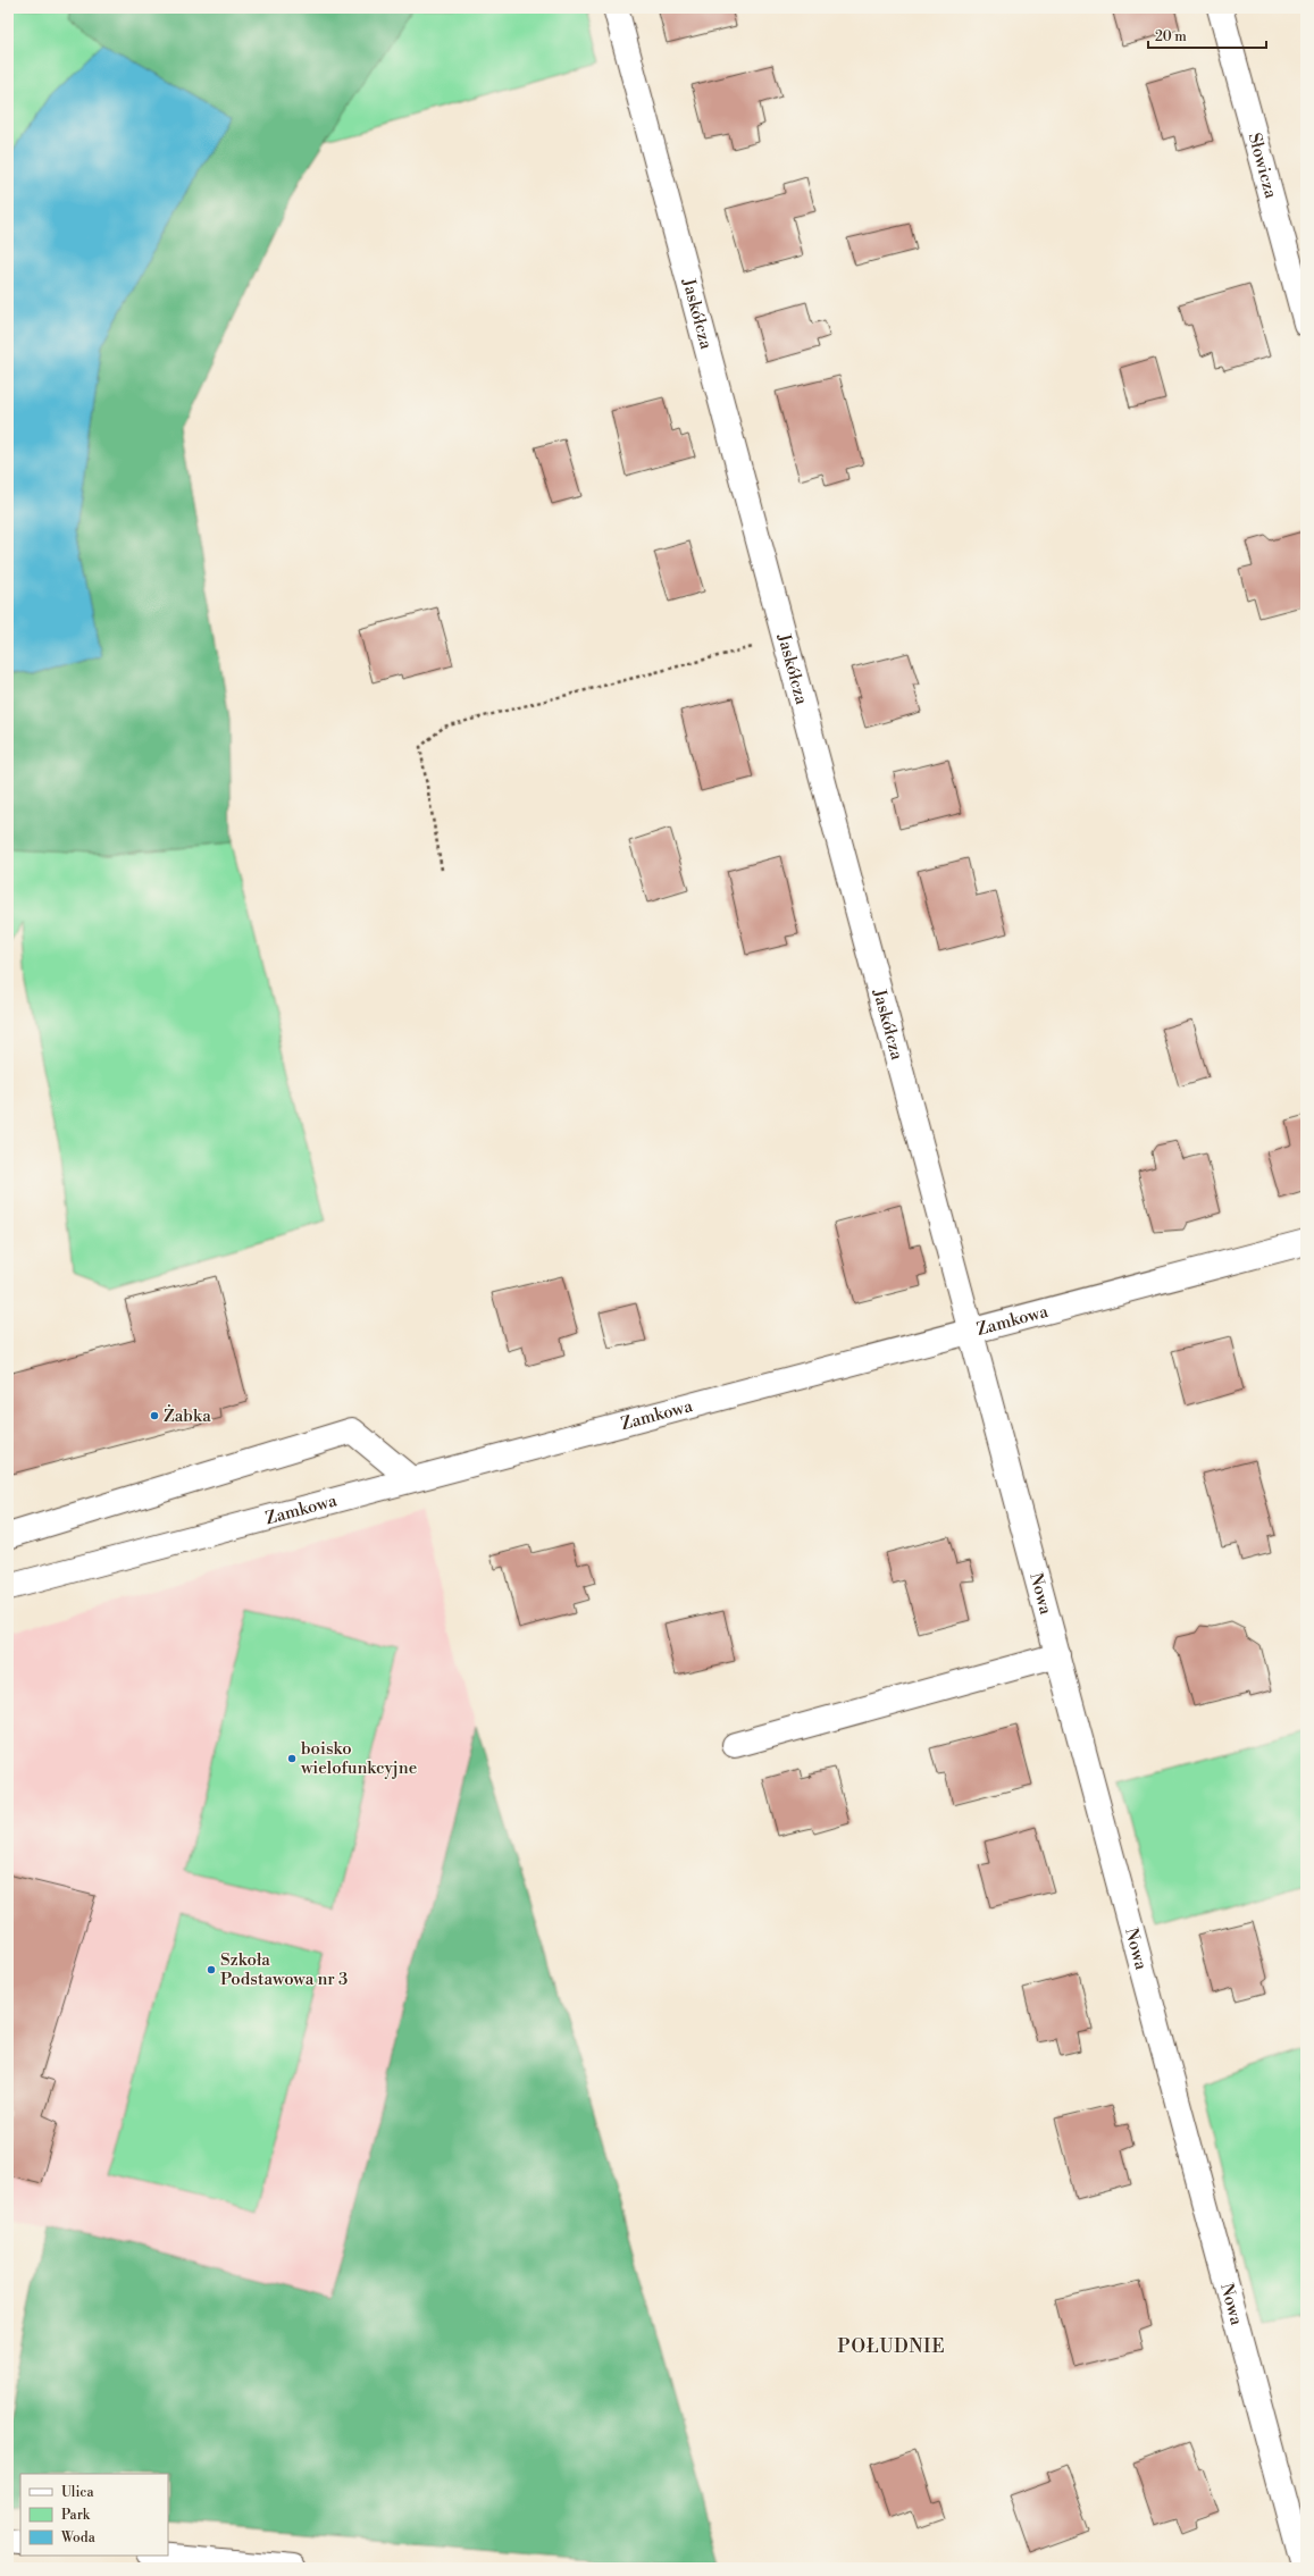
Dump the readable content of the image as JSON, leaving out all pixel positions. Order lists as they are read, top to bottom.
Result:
{
  "streets": {
    "street": [
      "Słowicza",
      "Jaskółcza",
      "Zamkowa",
      "Nowa"
    ]
  },
  "crossings": [
    ["Jaskółcza", "Zamkowa"],
    ["Jaskółcza", "Nowa"],
    ["Zamkowa", "Nowa"]
  ],
  "districts": ["POŁUDNIE"],
  "places": ["Żabka", "boisko wielofunkcyjne", "Szkoła Podstawowa nr 3"],
  "legend": ["Ulica", "Park", "Woda"],
  "scale_bar": "20 m"
}
